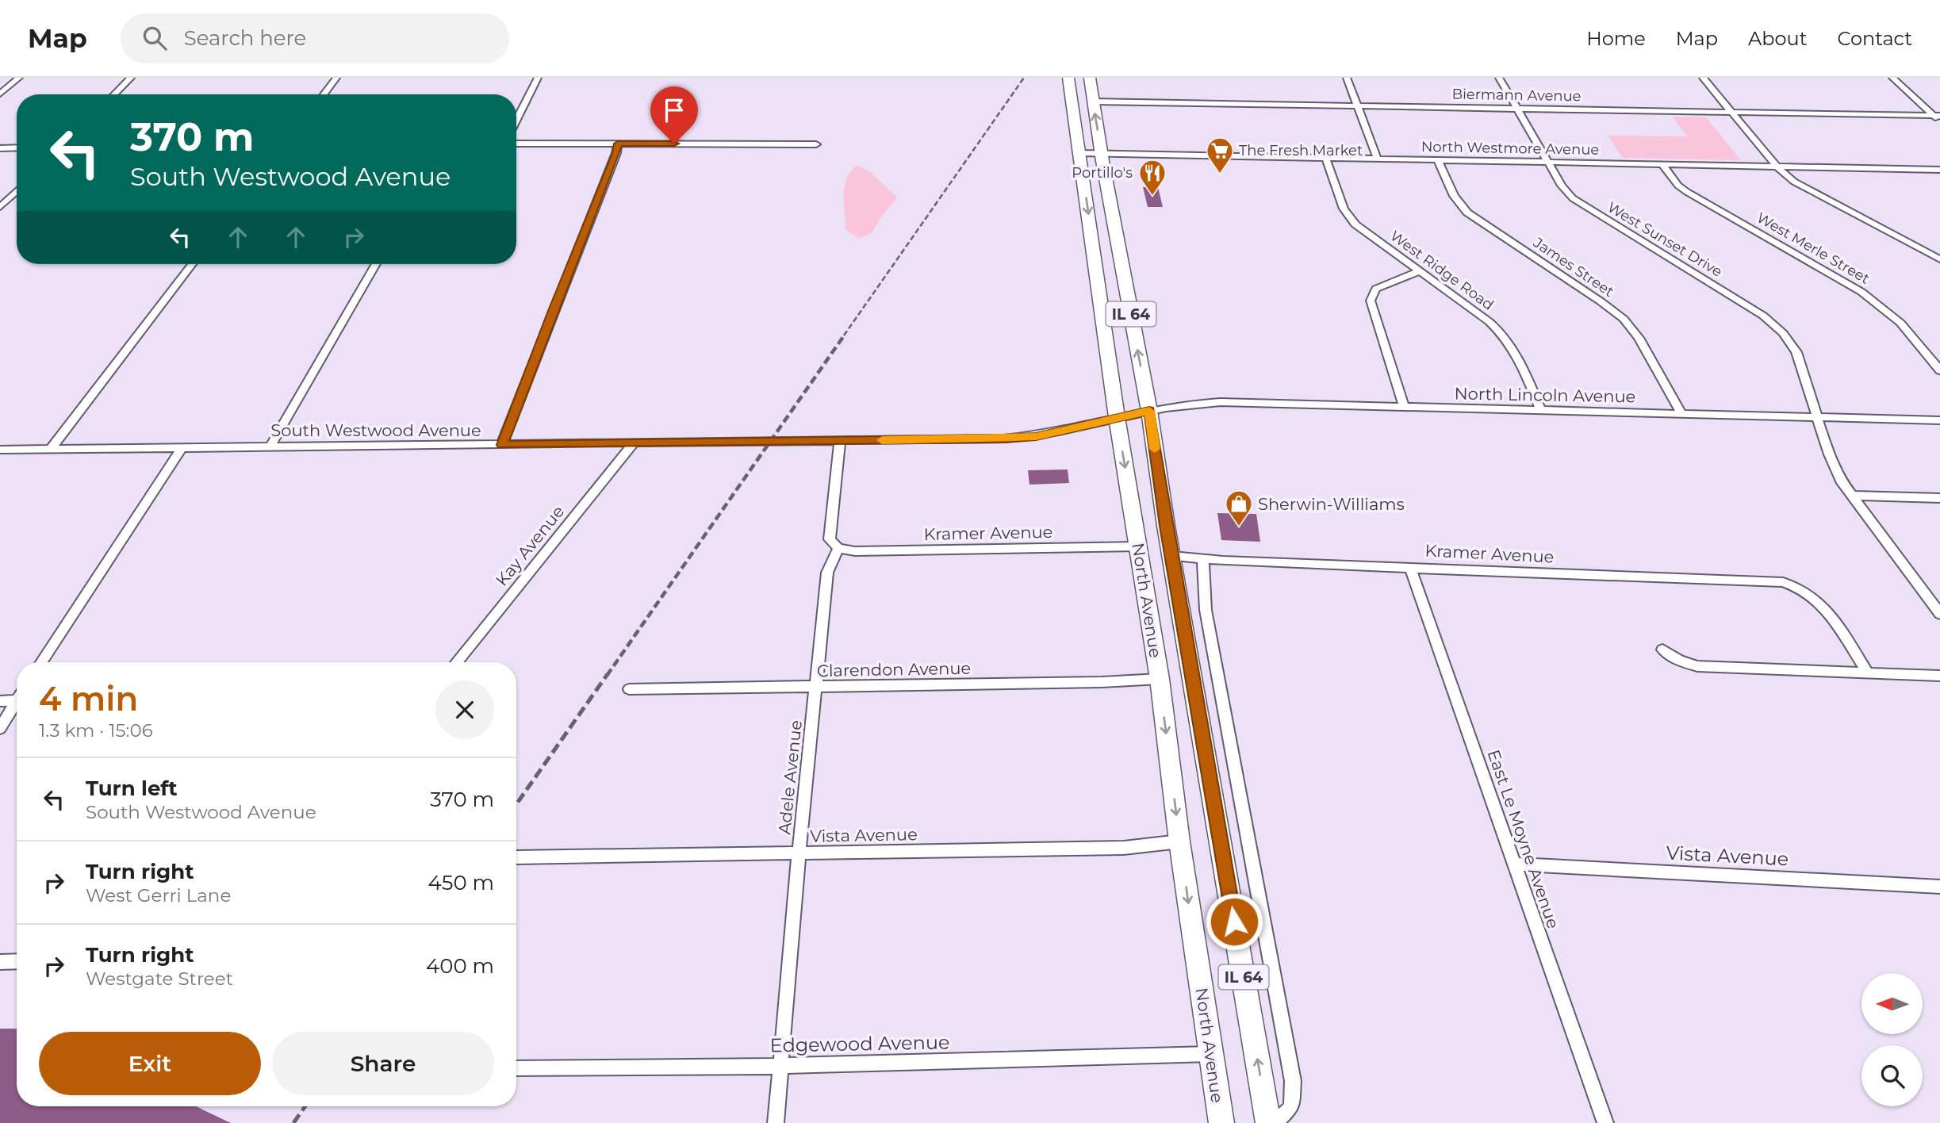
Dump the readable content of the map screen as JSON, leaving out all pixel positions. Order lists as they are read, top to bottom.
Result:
{
  "streets": {
    "main road": ["IL 64", "North Avenue"],
    "street": [
      "Biermann Avenue",
      "North Westmore Avenue",
      "West Sunset Drive",
      "West Merle Street",
      "James Street",
      "West Ridge Road",
      "North Lincoln Avenue",
      "South Westwood Avenue",
      "Kramer Avenue",
      "Kay Avenue",
      "Clarendon Avenue",
      "Adele Avenue",
      "Vista Avenue",
      "East Le Moyne Avenue",
      "Edgewood Avenue"
    ]
  },
  "crossings": [
    ["Biermann Avenue", "West Sunset Drive"],
    ["Biermann Avenue", "North Avenue"],
    ["North Westmore Avenue", "West Sunset Drive"],
    ["North Westmore Avenue", "West Merle Street"],
    ["North Westmore Avenue", "James Street"],
    ["North Westmore Avenue", "West Ridge Road"],
    ["North Westmore Avenue", "North Avenue"],
    ["West Sunset Drive", "North Lincoln Avenue"],
    ["James Street", "North Lincoln Avenue"],
    ["West Ridge Road", "North Lincoln Avenue"],
    ["North Lincoln Avenue", "South Westwood Avenue"],
    ["North Lincoln Avenue", "North Avenue"],
    ["South Westwood Avenue", "Kay Avenue"],
    ["South Westwood Avenue", "North Avenue"],
    ["Kramer Avenue", "North Avenue"],
    ["Kramer Avenue", "Adele Avenue"],
    ["Kramer Avenue", "East Le Moyne Avenue"],
    ["North Avenue", "Clarendon Avenue"],
    ["North Avenue", "Vista Avenue"],
    ["North Avenue", "Edgewood Avenue"],
    ["Clarendon Avenue", "Adele Avenue"],
    ["Adele Avenue", "Vista Avenue"],
    ["Adele Avenue", "Edgewood Avenue"],
    ["Vista Avenue", "East Le Moyne Avenue"]
  ],
  "places": {
    "supermarket": ["The Fresh Market"],
    "restaurant": ["Portillo's"],
    "shop": ["Sherwin-Williams"]
  },
  "north": "left",
  "page": {
    "header": "Map",
    "search": "Search here",
    "nav": [
      "Home",
      "Map",
      "About",
      "Contact"
    ],
    "turn": ["370 m", "South Westwood Avenue"],
    "heading": ["4 min", "1.3 km · 15:06"],
    "list": [
      {
        "name": "Turn left",
        "note": "South Westwood Avenue",
        "value": "370 m"
      },
      {
        "name": "Turn right",
        "note": "West Gerri Lane",
        "value": "450 m"
      },
      {
        "name": "Turn right",
        "note": "Westgate Street",
        "value": "400 m"
      }
    ],
    "buttons": ["Exit", "Share"]
  }
}
